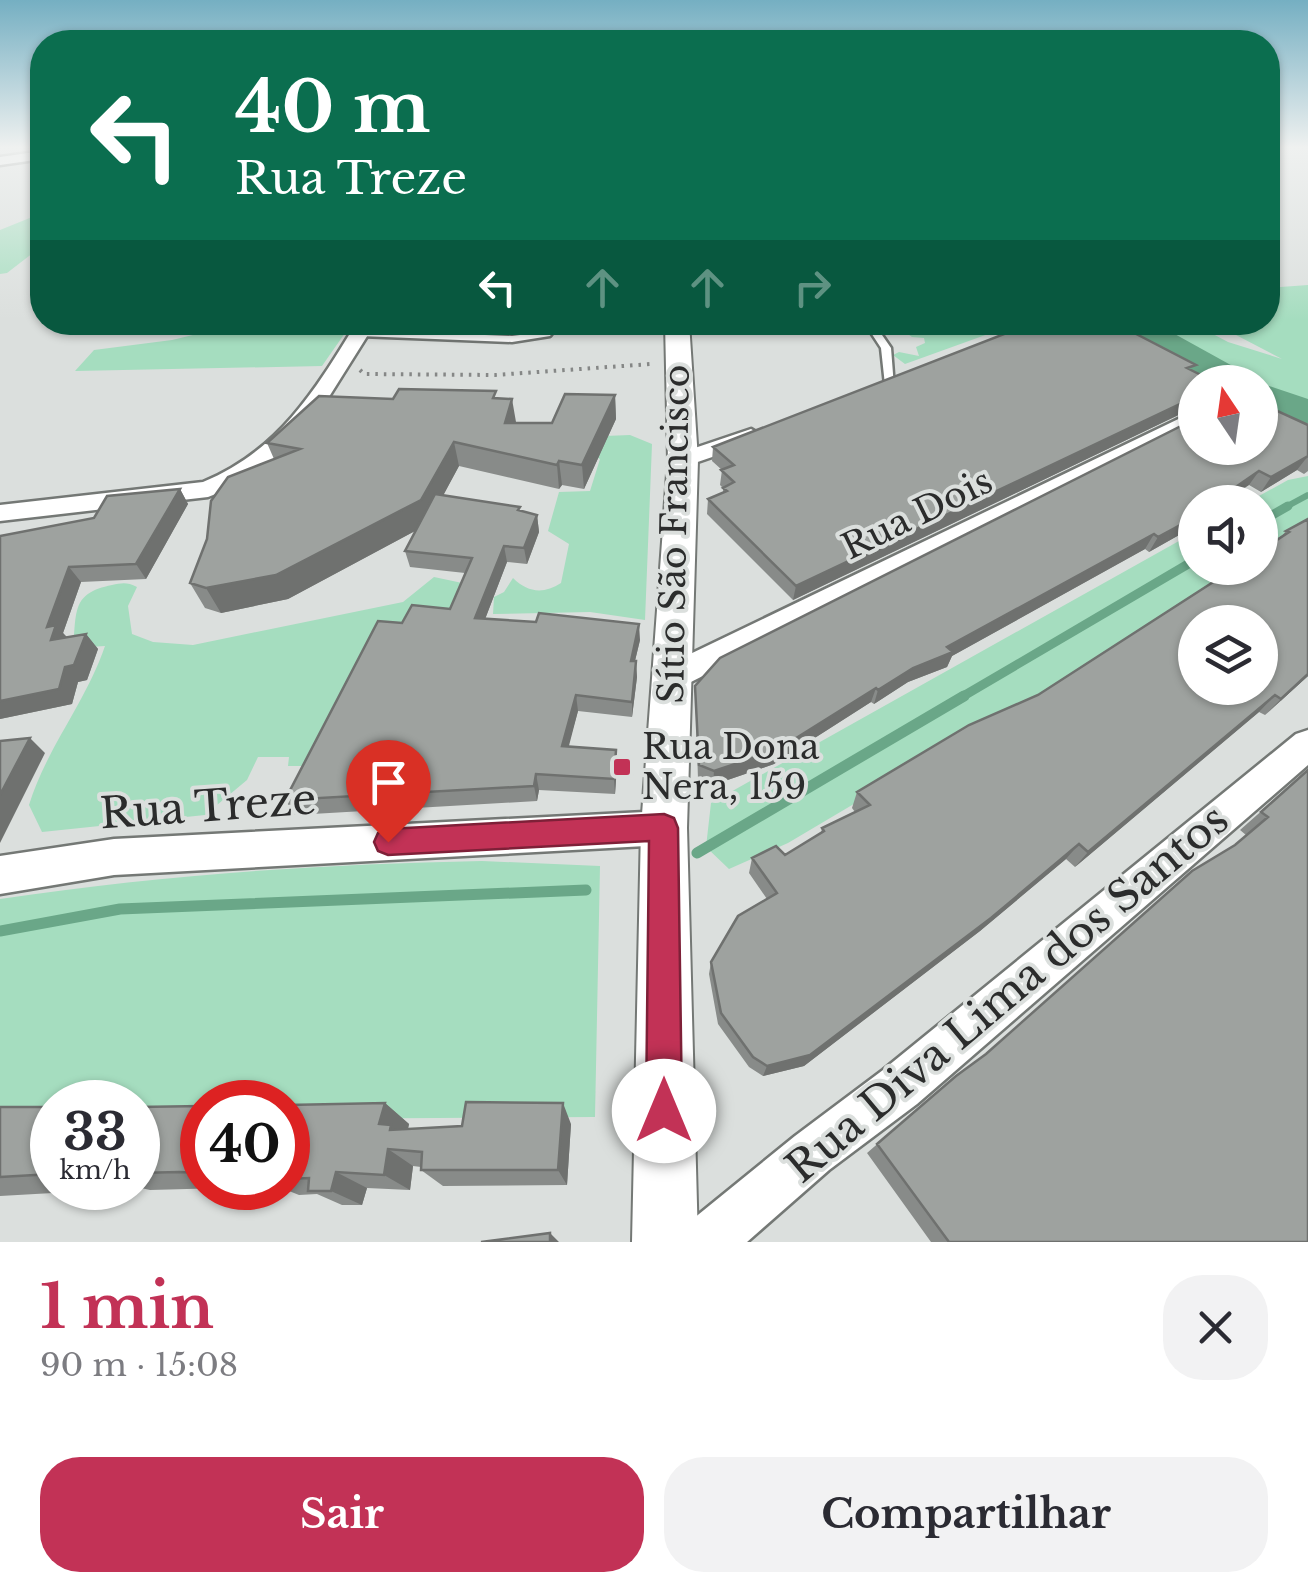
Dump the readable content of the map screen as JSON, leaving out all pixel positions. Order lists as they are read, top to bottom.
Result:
{
  "streets": {
    "street": [
      "Rua Dois",
      "Sítio São Francisco",
      "Rua Treze",
      "Rua Diva Lima dos Santos"
    ]
  },
  "crossings": [
    ["Rua Dois", "Sítio São Francisco"],
    ["Sítio São Francisco", "Rua Treze"]
  ],
  "places": {
    "transit": ["Rua Dona Nera, 159"]
  },
  "north": "top",
  "page": {
    "turn": ["40 m", "Rua Treze"],
    "speed": "33 km/h",
    "limit": "40",
    "heading": ["1 min", "90 m · 15:08"],
    "buttons": ["Sair", "Compartilhar"]
  }
}
